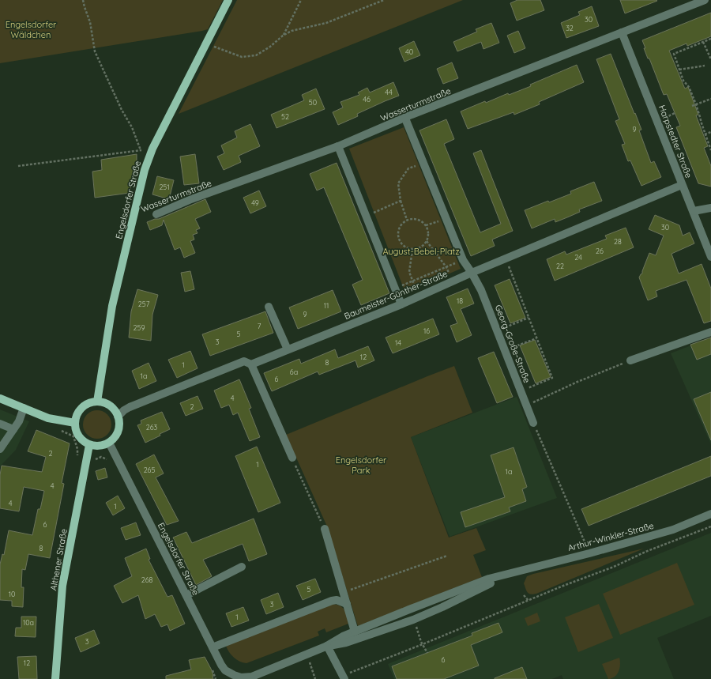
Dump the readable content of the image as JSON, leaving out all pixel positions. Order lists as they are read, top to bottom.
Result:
{
  "streets": {
    "main road": ["Engelsdorfer Straße", "Althener Straße"],
    "street": [
      "Wasserturmstraße",
      "Harpstedter Straße",
      "Baumeister-Günther-Straße",
      "Georg-Große-Straße",
      "Arthur-Winkler-Straße"
    ]
  },
  "crossings": [
    ["Wasserturmstraße", "Harpstedter Straße"],
    ["Harpstedter Straße", "Baumeister-Günther-Straße"],
    ["Engelsdorfer Straße", "Baumeister-Günther-Straße"],
    ["Engelsdorfer Straße", "Arthur-Winkler-Straße"],
    ["Engelsdorfer Straße", "Althener Straße"],
    ["Baumeister-Günther-Straße", "Georg-Große-Straße"],
    ["Baumeister-Günther-Straße", "Althener Straße"]
  ],
  "parks": ["Engelsdorfer Wäldchen", "August-Bebel-Platz", "Engelsdorfer Park"],
  "house_numbers": [
    "30",
    "32",
    "40",
    "44",
    "46",
    "50",
    "52",
    "9",
    "251",
    "49",
    "30",
    "28",
    "26",
    "24",
    "22",
    "18",
    "257",
    "11",
    "9",
    "7",
    "259",
    "16",
    "5",
    "3",
    "14",
    "12",
    "8",
    "1",
    "6a",
    "1a",
    "6",
    "4",
    "2",
    "263",
    "2",
    "1",
    "265",
    "1a",
    "4",
    "4",
    "1",
    "6",
    "8",
    "268",
    "5",
    "10",
    "3",
    "1",
    "10a",
    "3",
    "6",
    "12"
  ]
}
